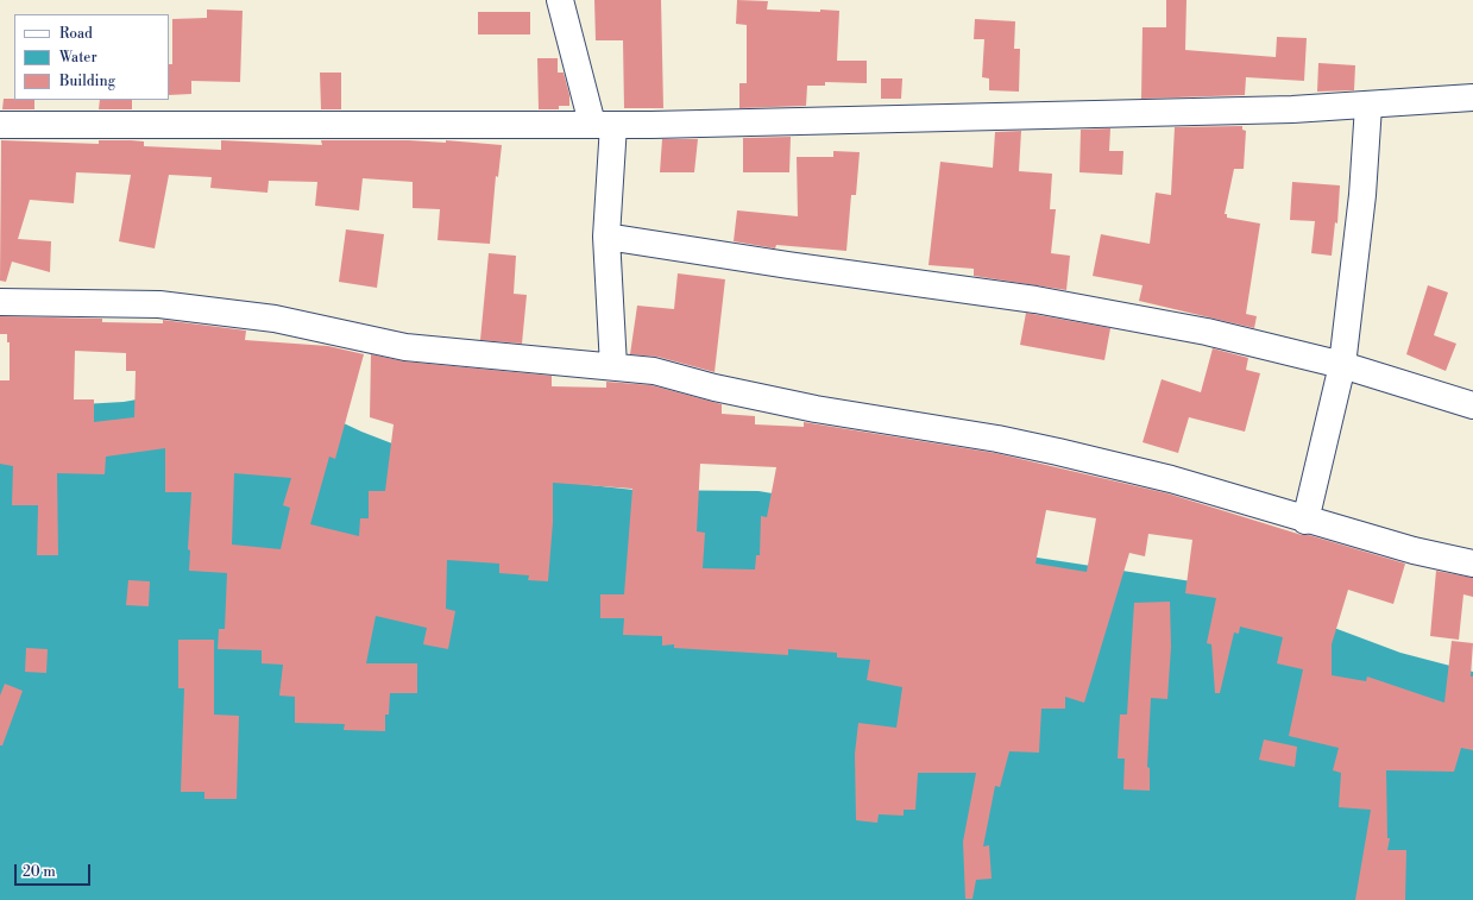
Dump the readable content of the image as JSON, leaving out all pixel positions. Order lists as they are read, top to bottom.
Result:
{
  "legend": ["Road", "Water", "Building"],
  "scale_bar": "20 m"
}
